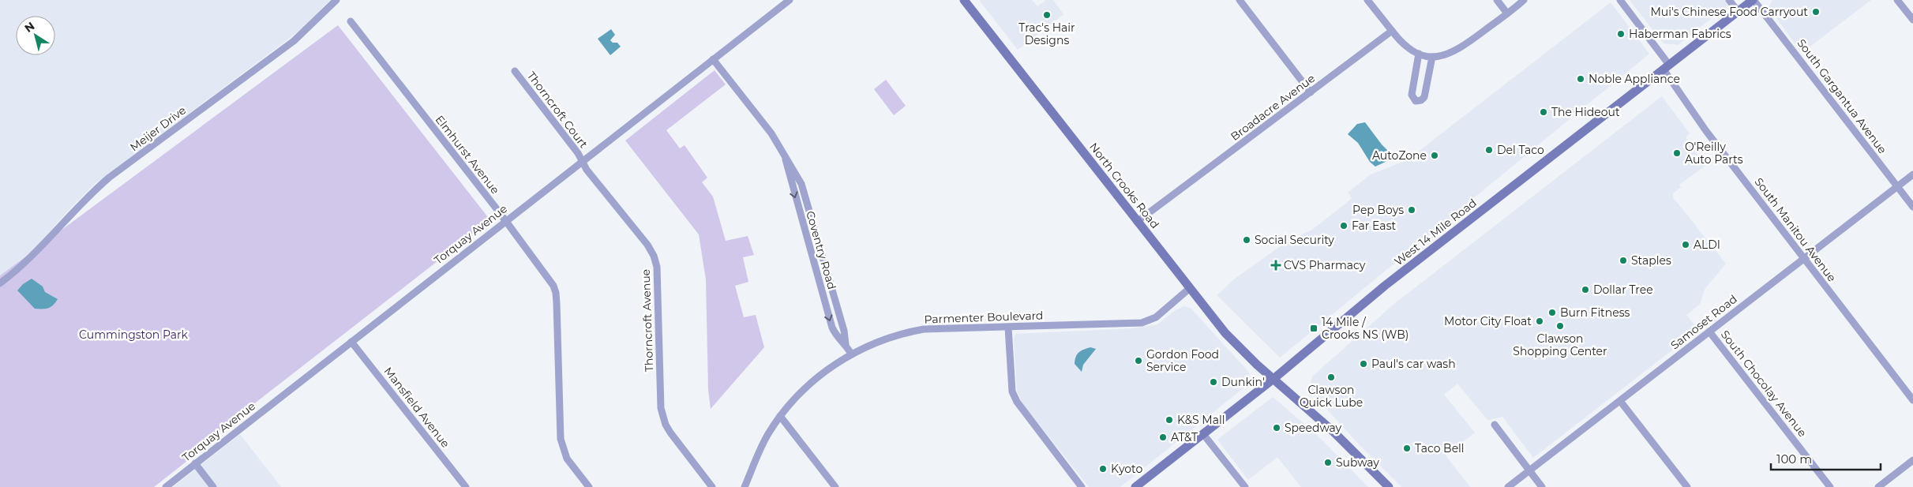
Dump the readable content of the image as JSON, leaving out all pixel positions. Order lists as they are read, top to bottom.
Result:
{
  "streets": {
    "main road": ["North Crooks Road", "West 14 Mile Road"],
    "street": [
      "South Gargantua Avenue",
      "Broadacre Avenue",
      "Thorncroft Court",
      "Meijer Drive",
      "Elmhurst Avenue",
      "South Manitou Avenue",
      "Torquay Avenue",
      "Coventry Road",
      "Parmenter Boulevard",
      "Thorncroft Avenue",
      "Samoset Road",
      "South Chocolay Avenue",
      "Mansfield Avenue"
    ]
  },
  "crossings": [
    ["South Gargantua Avenue", "West 14 Mile Road"],
    ["South Gargantua Avenue", "Samoset Road"],
    ["Broadacre Avenue", "North Crooks Road"],
    ["Thorncroft Court", "Torquay Avenue"],
    ["Thorncroft Court", "Thorncroft Avenue"],
    ["Elmhurst Avenue", "Torquay Avenue"],
    ["North Crooks Road", "West 14 Mile Road"],
    ["North Crooks Road", "Parmenter Boulevard"],
    ["South Manitou Avenue", "West 14 Mile Road"],
    ["South Manitou Avenue", "Samoset Road"],
    ["Torquay Avenue", "Coventry Road"],
    ["Torquay Avenue", "Thorncroft Avenue"],
    ["Torquay Avenue", "Mansfield Avenue"],
    ["Coventry Road", "Parmenter Boulevard"],
    ["Samoset Road", "South Chocolay Avenue"]
  ],
  "parks": ["Cummingston Park"],
  "places": {
    "other": [
      "Mui's Chinese Food Carryout",
      "Trac's Hair Designs",
      "Haberman Fabrics",
      "Noble Appliance",
      "The Hideout",
      "Del Taco",
      "O'Reilly Auto Parts",
      "AutoZone",
      "Pep Boys",
      "Far East",
      "Social Security",
      "ALDI",
      "Staples",
      "Dollar Tree",
      "Burn Fitness",
      "Motor City Float",
      "Clawson Shopping Center",
      "Gordon Food Service",
      "Paul's car wash",
      "Clawson Quick Lube",
      "Dunkin'",
      "K&S Mall",
      "Speedway",
      "AT&T",
      "Taco Bell",
      "Subway",
      "Kyoto"
    ],
    "health": ["CVS Pharmacy"],
    "transit": ["14 Mile / Crooks NS (WB)"]
  },
  "scale_bar": "100 m",
  "north": "top left"
}
